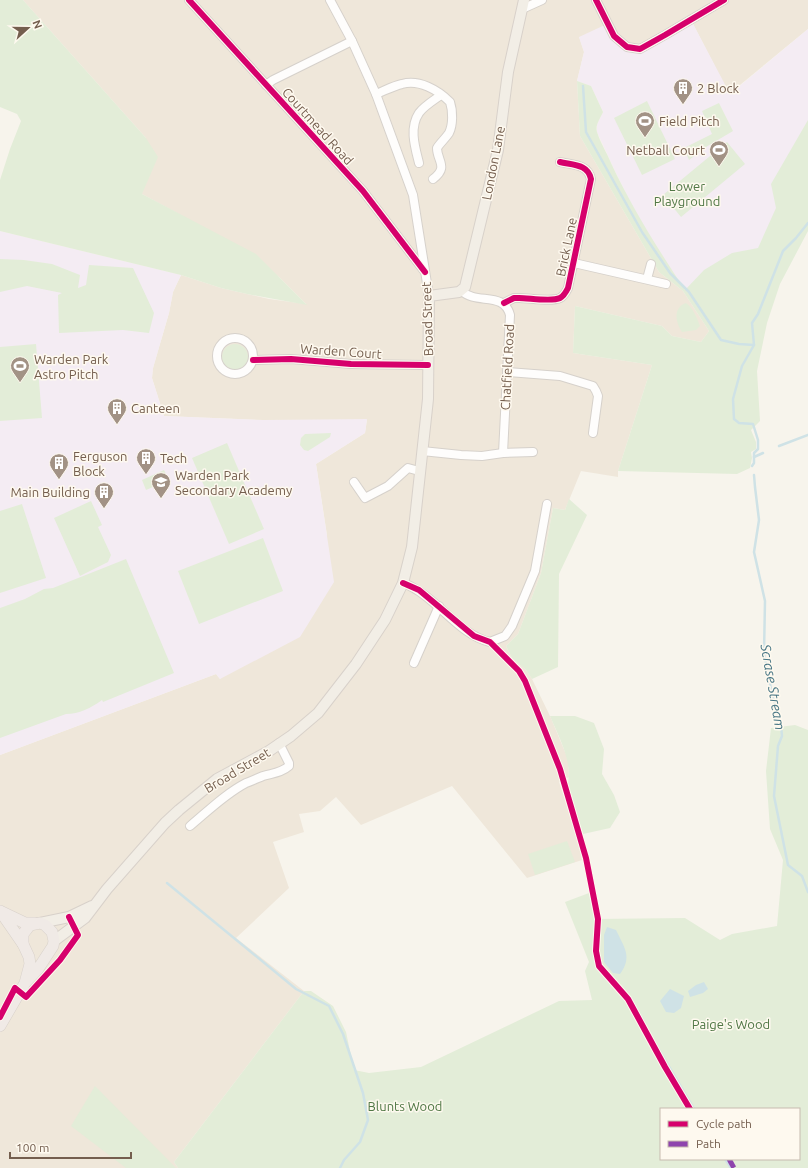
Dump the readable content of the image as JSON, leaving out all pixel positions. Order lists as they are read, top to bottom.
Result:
{
  "streets": {
    "main road": ["London Lane", "Broad Street"],
    "street": [
      "Courtmead Road",
      "Brick Lane",
      "Warden Court",
      "Chatfield Road"
    ]
  },
  "crossings": [
    ["Courtmead Road", "Broad Street"],
    ["Brick Lane", "Chatfield Road"],
    ["Broad Street", "Warden Court"]
  ],
  "water": ["Scrase Stream"],
  "parks": ["Lower Playground", "Paige's Wood", "Blunts Wood"],
  "places": {
    "building": [
      "2 Block",
      "Canteen",
      "Tech",
      "Ferguson Block",
      "Main Building"
    ],
    "sports": ["Field Pitch", "Netball Court", "Warden Park Astro Pitch"],
    "school or university": ["Warden Park Secondary Academy"]
  },
  "legend": ["Cycle path", "Path"],
  "scale_bar": "100 m",
  "north": "right"
}
